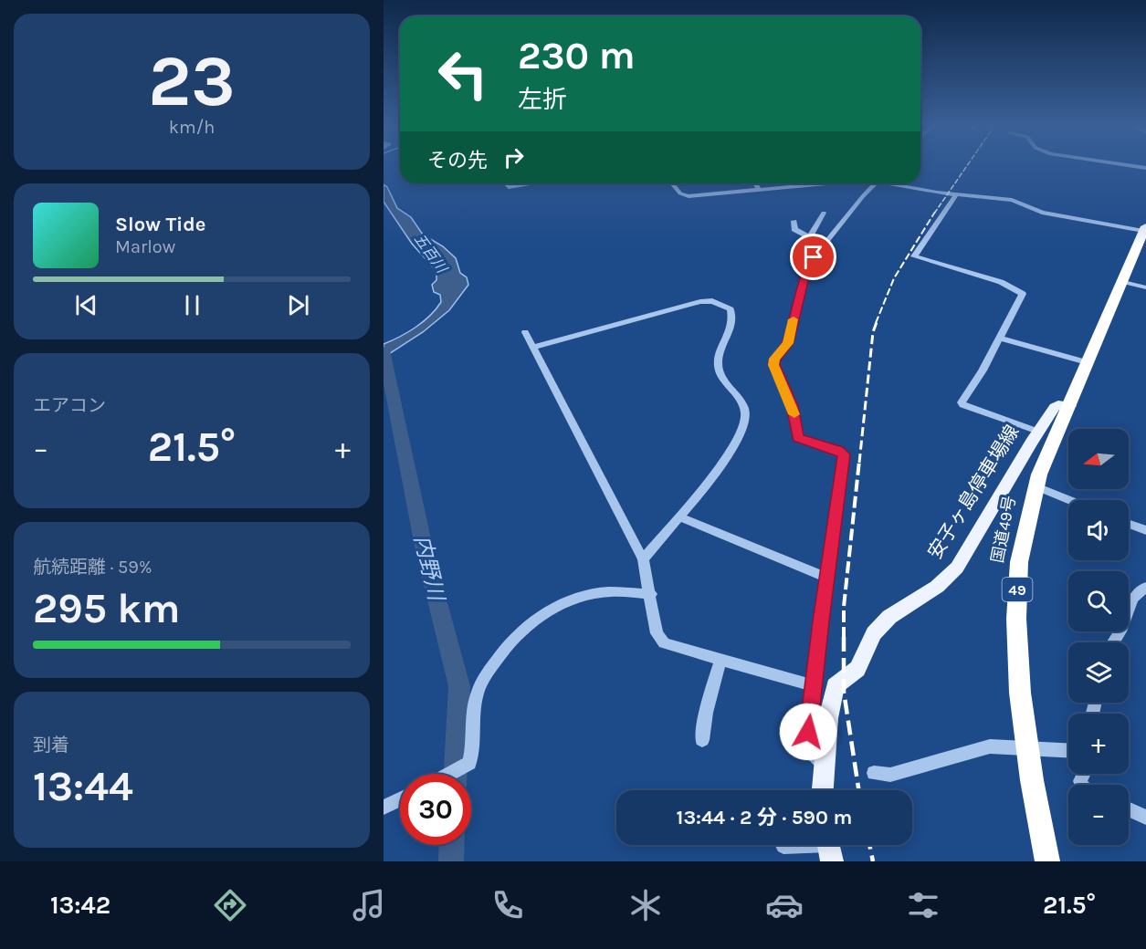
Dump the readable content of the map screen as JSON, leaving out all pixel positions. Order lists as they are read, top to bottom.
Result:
{
  "streets": {
    "highway": ["国道49号", "49"],
    "main road": ["安子ヶ島停車場線"]
  },
  "crossings": [
    ["安子ヶ島停車場線", "国道49号"]
  ],
  "water": ["五百川", "内野川"],
  "north": "left",
  "page": {
    "tile": [
      ["23", "km/h"],
      "エアコン",
      ["航続距離 · 59%", "295 km"],
      ["到着", "13:44"]
    ],
    "turn": ["230 m", "左折"],
    "then": "その先",
    "song": ["Slow Tide", "Marlow"],
    "heat": ["−", "21.5°", "+"],
    "map_buttons": ["+", "−"],
    "limit": "30",
    "trip": "13:44 · 2 分 · 590 m",
    "tabs": ["13:42", "21.5°"]
  }
}
